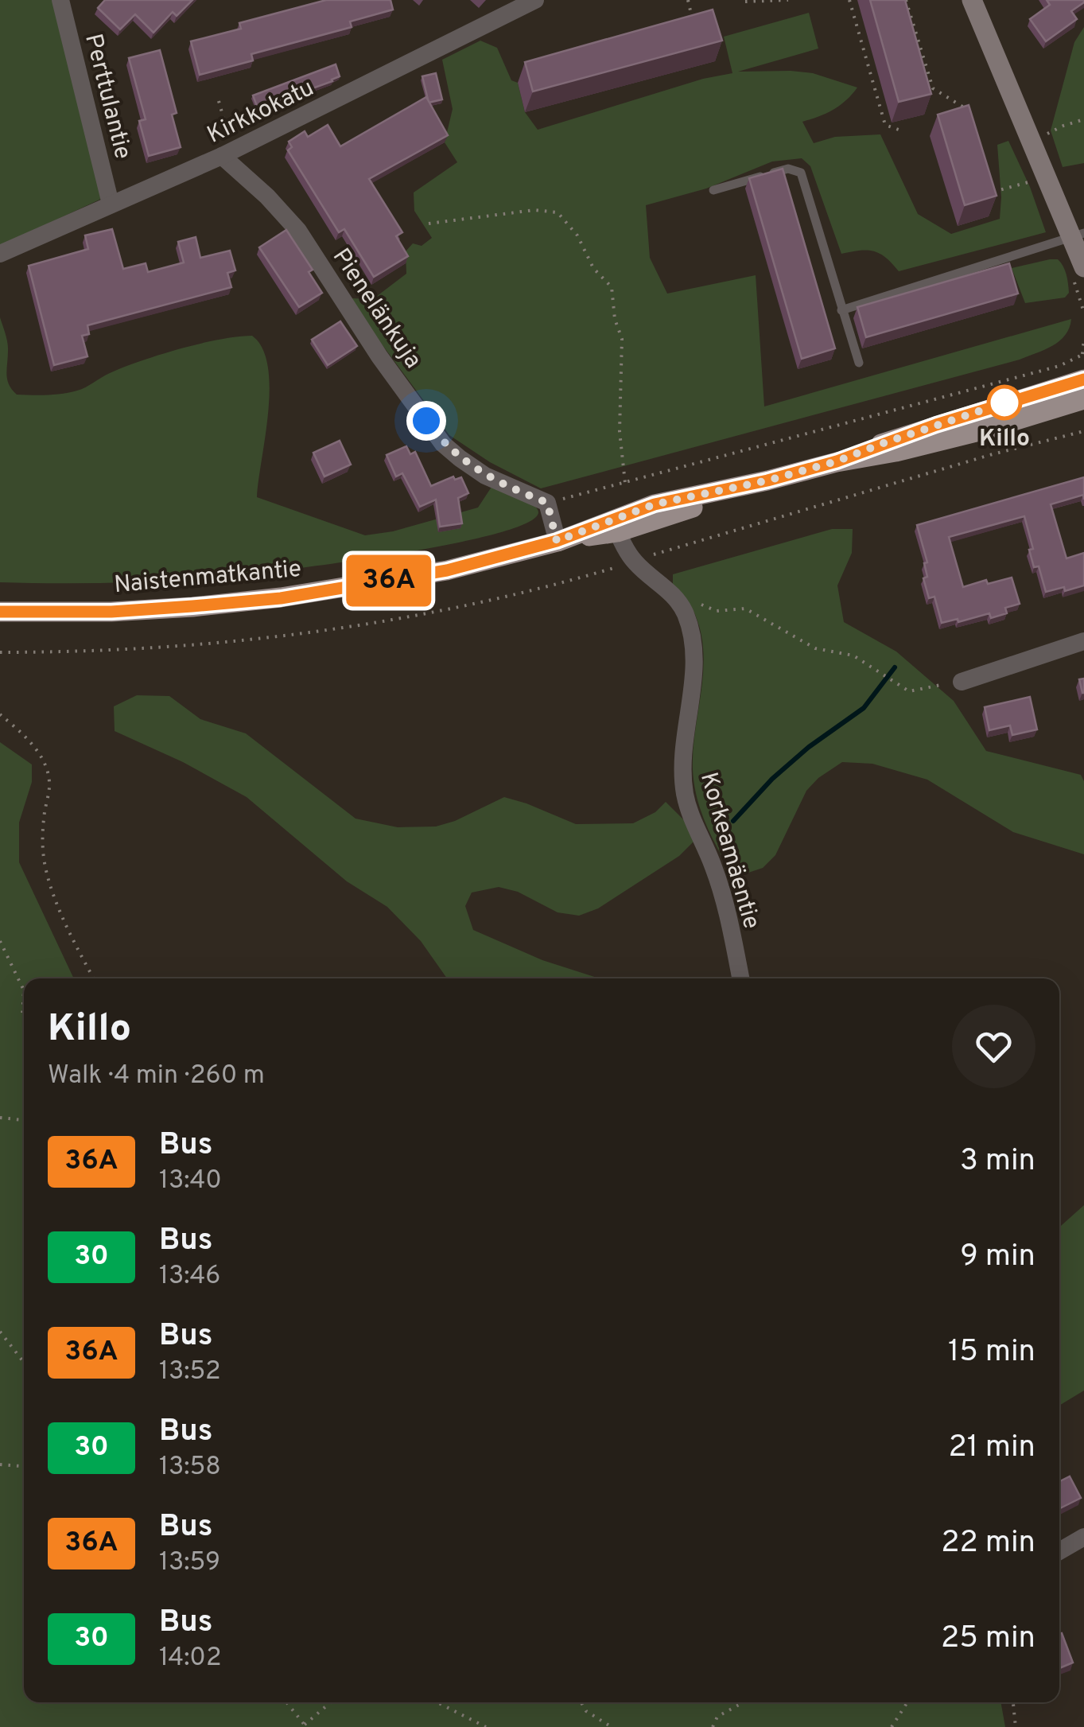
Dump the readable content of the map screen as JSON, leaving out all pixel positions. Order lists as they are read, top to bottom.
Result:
{
  "streets": {
    "main road": ["Naistenmatkantie"],
    "street": [
      "Perttulantie",
      "Kirkkokatu",
      "Pienelänkuja",
      "Korkeamäentie"
    ]
  },
  "crossings": [
    ["Perttulantie", "Kirkkokatu"],
    ["Kirkkokatu", "Pienelänkuja"],
    ["Naistenmatkantie", "Korkeamäentie"]
  ],
  "places": ["Killo"],
  "lines": ["bus line 36A"],
  "page": {
    "on_map": "36A",
    "heading": ["Killo", "Walk · 4 min · 260 m"],
    "list": [
      {
        "mark": "36A",
        "name": "Bus",
        "note": "13:40",
        "value": "3 min"
      },
      {
        "mark": "30",
        "name": "Bus",
        "note": "13:46",
        "value": "9 min"
      },
      {
        "mark": "36A",
        "name": "Bus",
        "note": "13:52",
        "value": "15 min"
      },
      {
        "mark": "30",
        "name": "Bus",
        "note": "13:58",
        "value": "21 min"
      },
      {
        "mark": "36A",
        "name": "Bus",
        "note": "13:59",
        "value": "22 min"
      },
      {
        "mark": "30",
        "name": "Bus",
        "note": "14:02",
        "value": "25 min"
      }
    ]
  }
}
